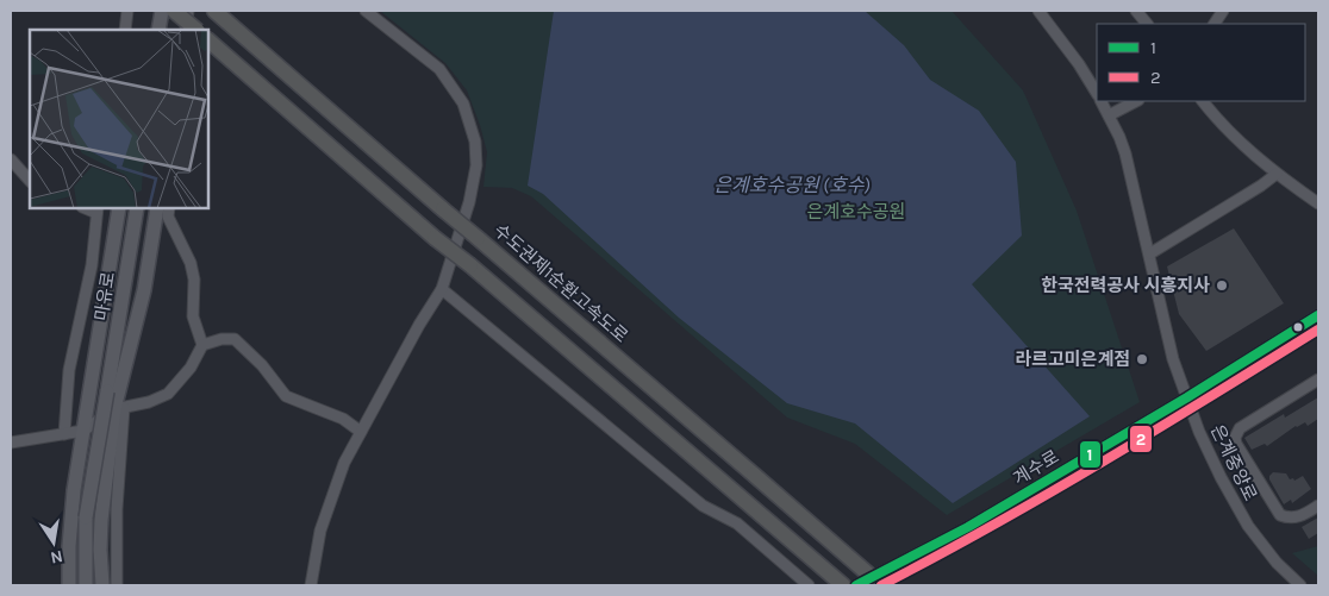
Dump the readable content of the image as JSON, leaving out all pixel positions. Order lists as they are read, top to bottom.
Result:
{
  "streets": {
    "highway": ["수도권제1순환고속도로"],
    "main road": ["마유로"],
    "street": ["은계중앙로", "계수로"]
  },
  "crossings": [
    ["은계중앙로", "계수로"]
  ],
  "water": ["은계호수공원 (호수)"],
  "parks": ["은계호수공원"],
  "places": ["한국전력공사 시흥지사", "라르고미은계점"],
  "lines": ["transit line 1", "transit line 2"],
  "legend": ["1", "2"],
  "north": "bottom"
}
